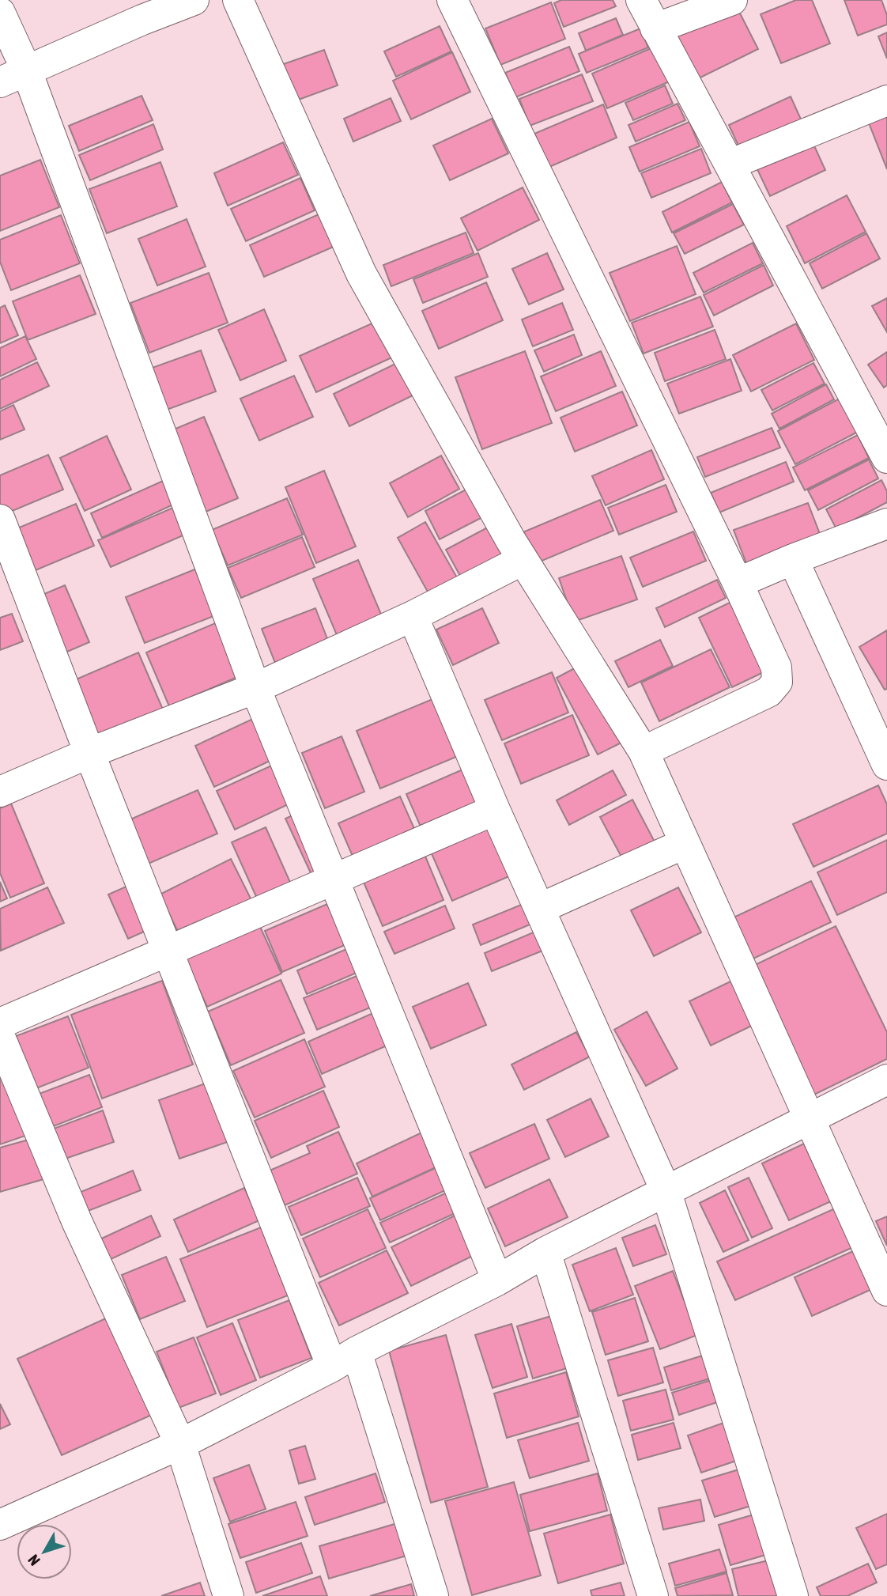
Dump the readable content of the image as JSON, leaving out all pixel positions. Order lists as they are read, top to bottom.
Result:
{
  "north": "bottom left"
}
